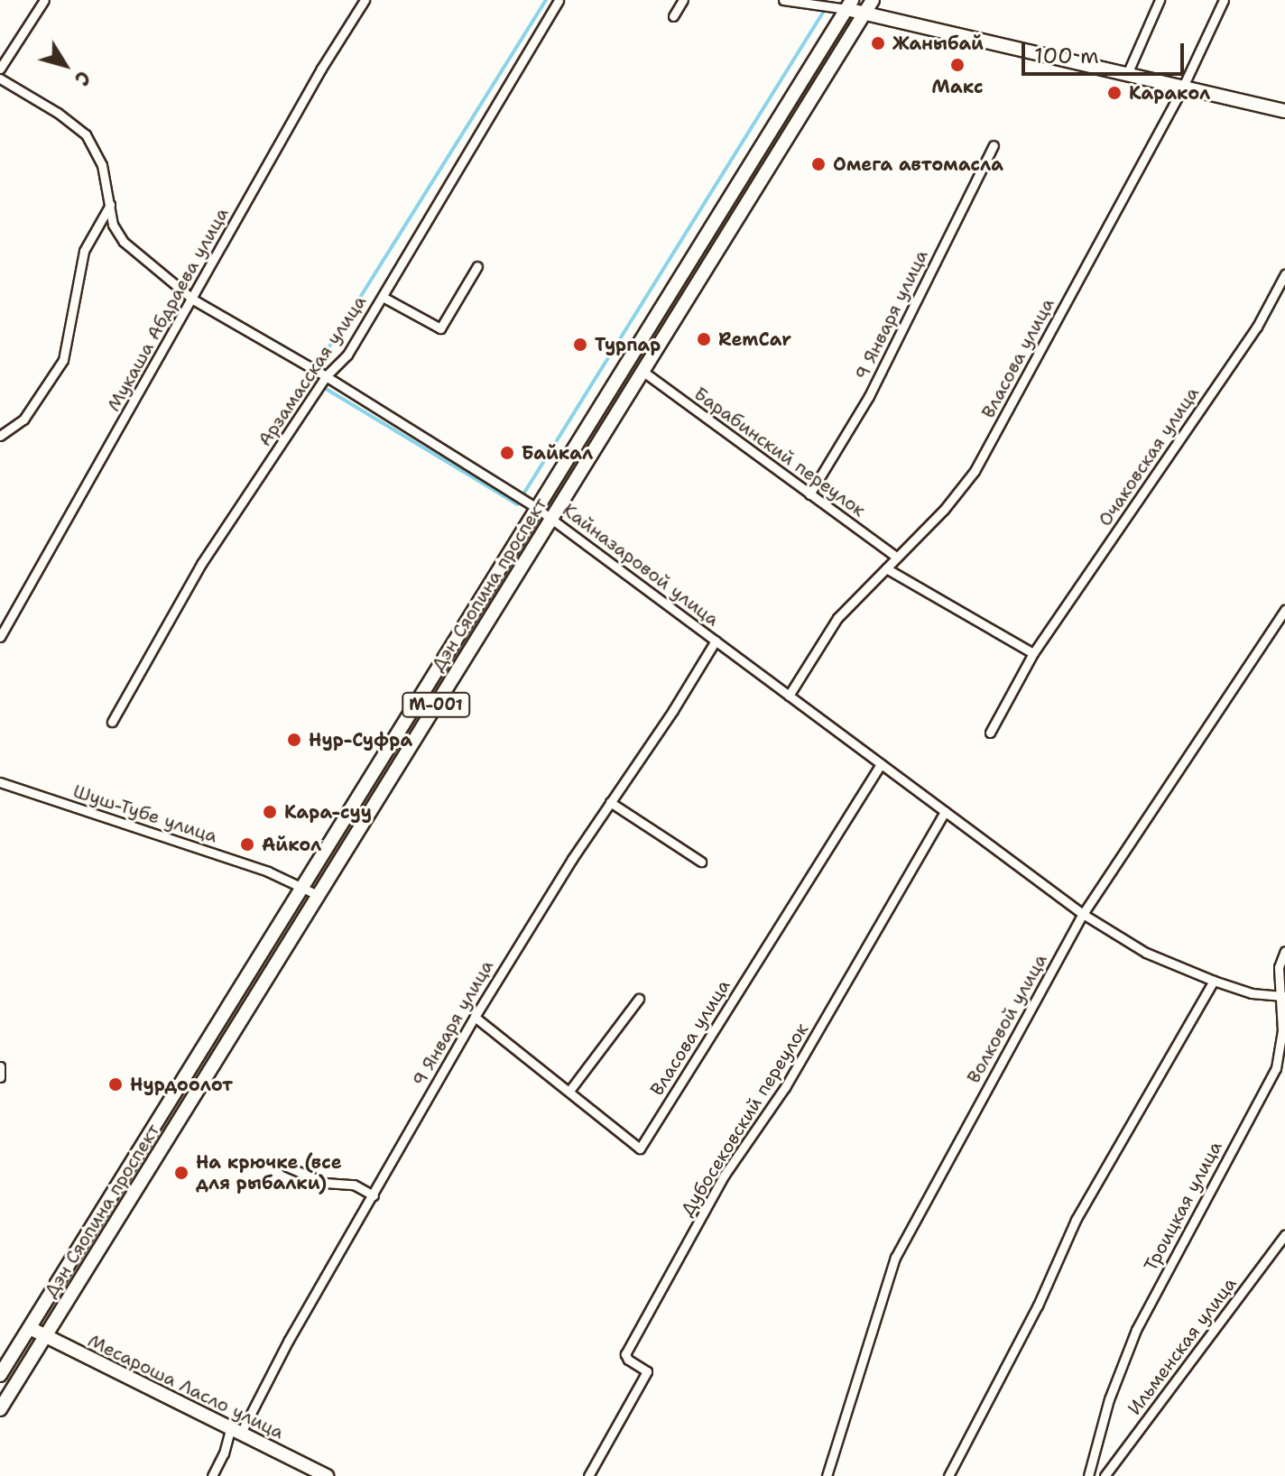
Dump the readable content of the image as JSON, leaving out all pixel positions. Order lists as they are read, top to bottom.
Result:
{
  "streets": {
    "main road": ["Дэн Сяопина проспект", "M-001", "Месароша Ласло улица"],
    "street": [
      "Мукаша Абдраева улица",
      "9 Января улица",
      "Власова улица",
      "Арзамасская улица",
      "Барабинский переулок",
      "Очаковская улица",
      "Кайназаровой улица",
      "Шуш-Тубе улица",
      "Волковой улица",
      "Дубосековский переулок",
      "Троицкая улица",
      "Ильменская улица"
    ]
  },
  "crossings": [
    ["Мукаша Абдраева улица", "Кайназаровой улица"],
    ["9 Января улица", "Власова улица"],
    ["9 Января улица", "Барабинский переулок"],
    ["9 Января улица", "Кайназаровой улица"],
    ["9 Января улица", "Месароша Ласло улица"],
    ["Власова улица", "Барабинский переулок"],
    ["Власова улица", "Кайназаровой улица"],
    ["Арзамасская улица", "Кайназаровой улица"],
    ["Барабинский переулок", "Дэн Сяопина проспект"],
    ["Кайназаровой улица", "Дэн Сяопина проспект"],
    ["Кайназаровой улица", "Волковой улица"],
    ["Кайназаровой улица", "Дубосековский переулок"],
    ["Кайназаровой улица", "Троицкая улица"],
    ["Дэн Сяопина проспект", "Шуш-Тубе улица"],
    ["Дэн Сяопина проспект", "Месароша Ласло улица"]
  ],
  "places": [
    "Жаныбай",
    "Макс",
    "Каракол",
    "Омега автомасла",
    "RemCar",
    "Турпар",
    "Байкал",
    "Нур-Суфра",
    "Кара-суу",
    "Айкол",
    "Нурдоолот",
    "На крючке (все для рыбалки)"
  ],
  "scale_bar": "100 m",
  "north": "bottom right"
}
